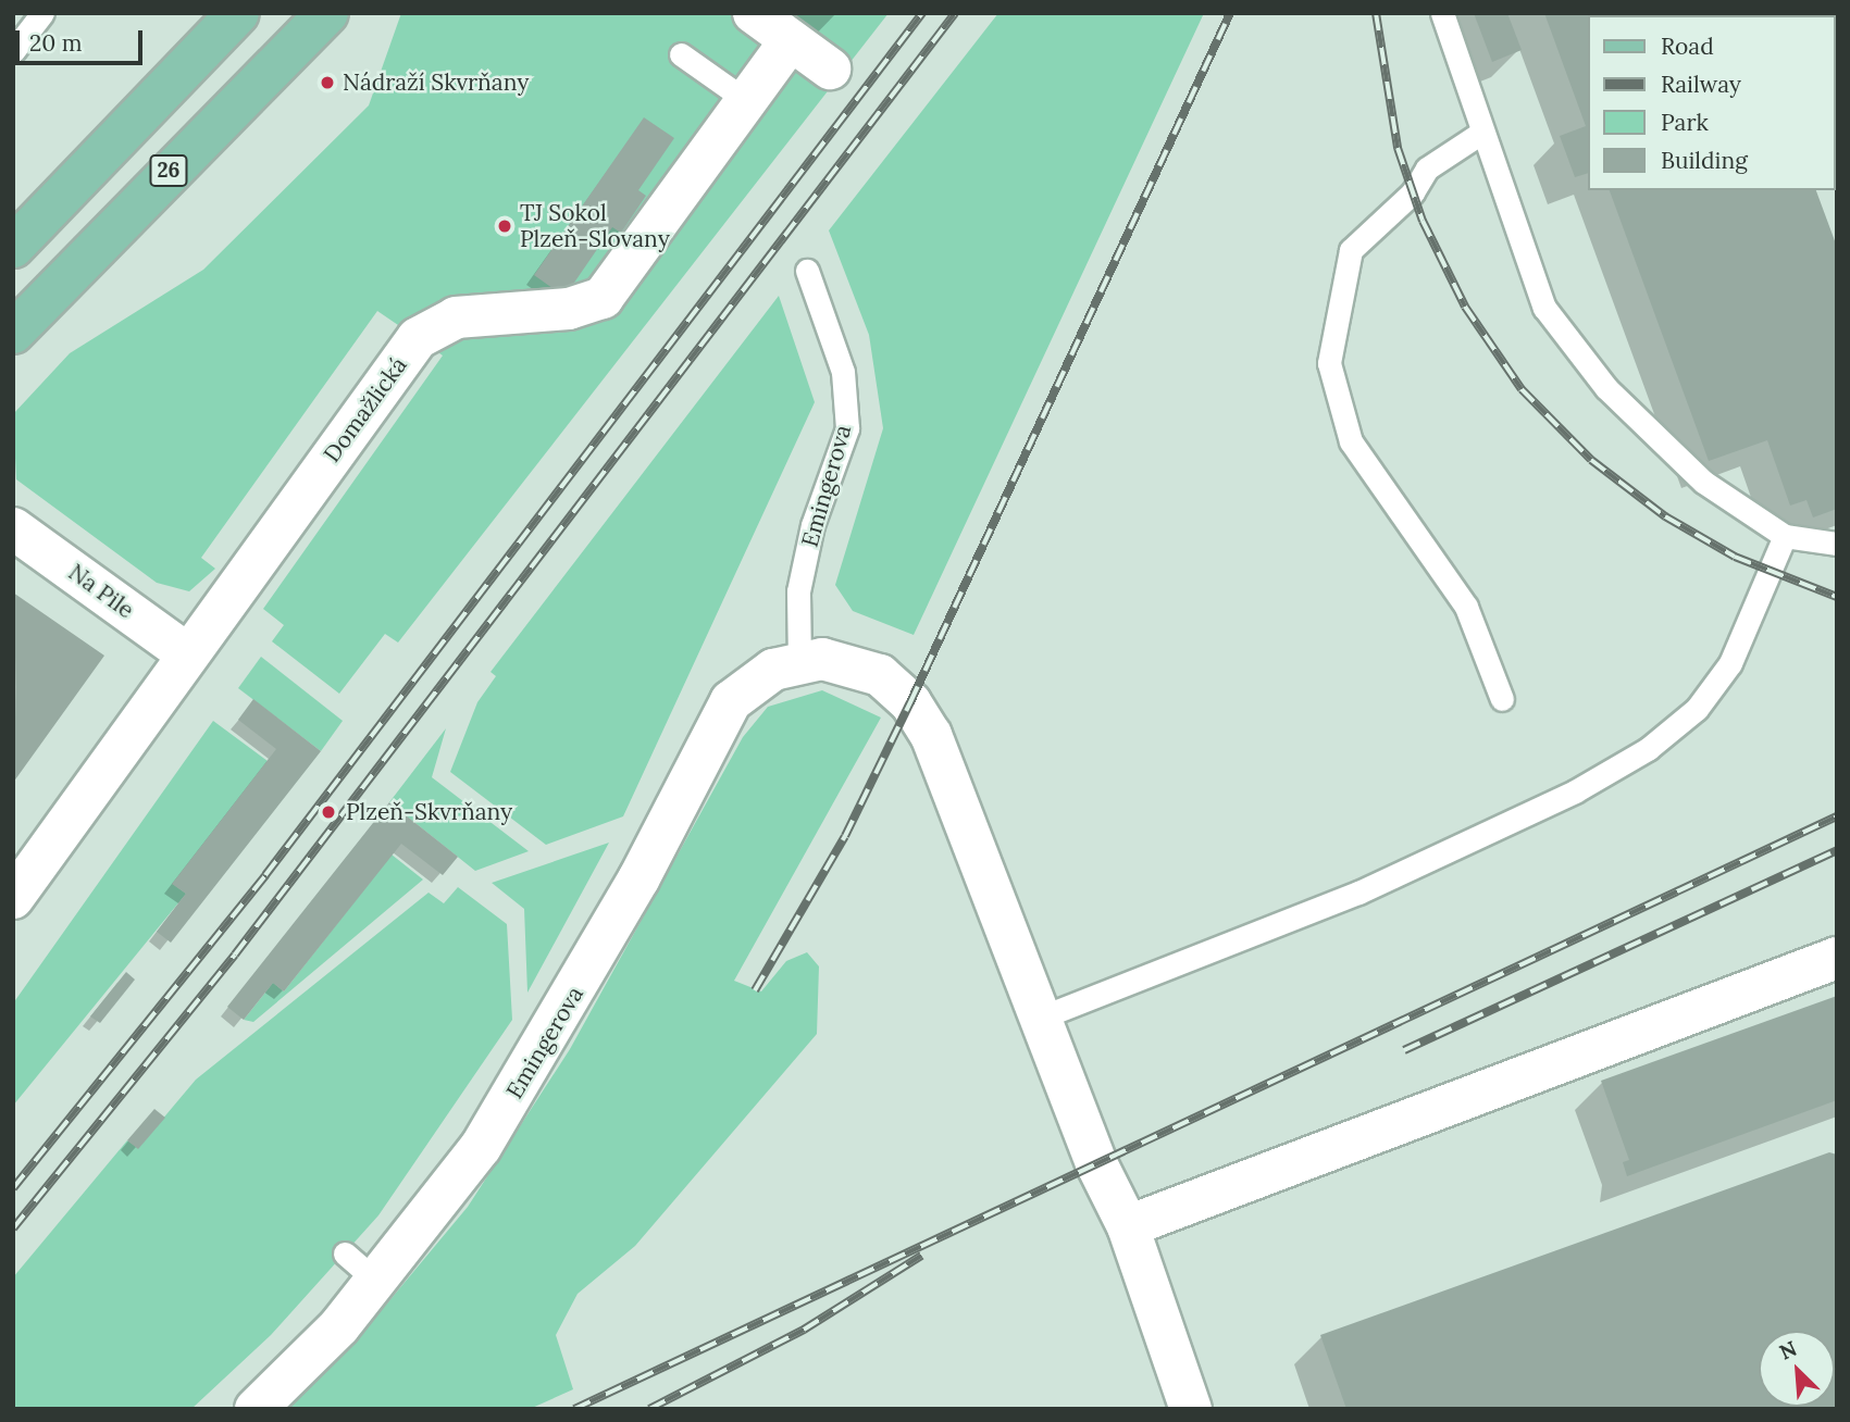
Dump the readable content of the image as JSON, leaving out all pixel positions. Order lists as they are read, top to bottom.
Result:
{
  "streets": {
    "main road": ["26"],
    "street": ["Domažlická", "Emingerova", "Na Pile"]
  },
  "crossings": [
    ["Domažlická", "Na Pile"]
  ],
  "places": ["Nádraží Skvrňany", "TJ Sokol Plzeň-Slovany", "Plzeň-Skvrňany"],
  "legend": [
    "Road",
    "Railway",
    "Park",
    "Building"
  ],
  "scale_bar": "20 m",
  "north": "top left"
}
